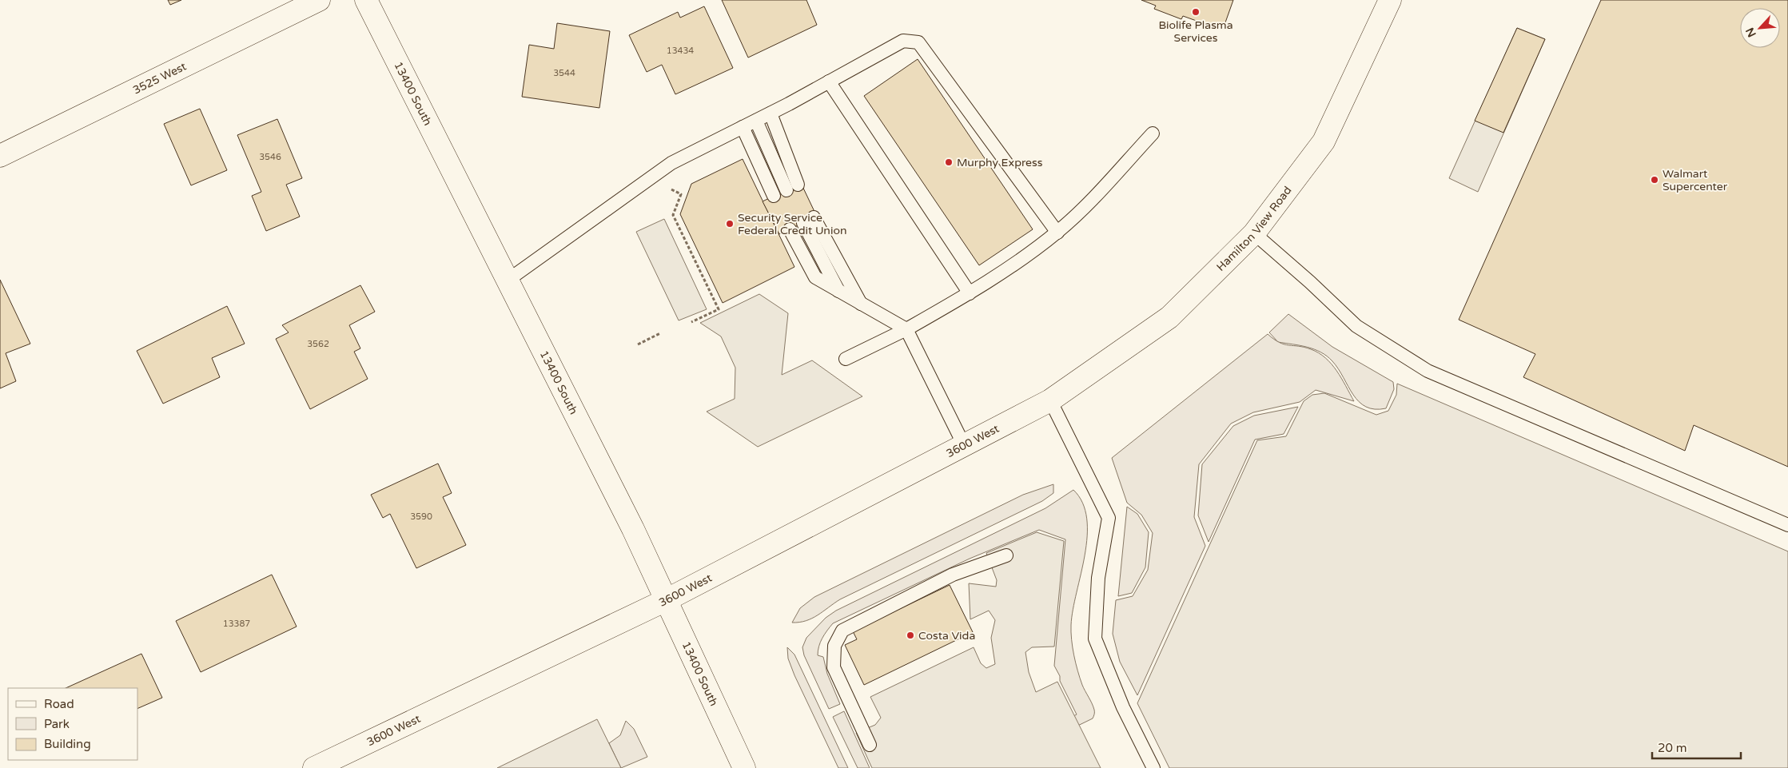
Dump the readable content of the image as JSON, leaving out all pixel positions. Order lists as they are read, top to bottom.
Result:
{
  "streets": {
    "street": [
      "3525 West",
      "13400 South",
      "Hamilton View Road",
      "3600 West"
    ]
  },
  "crossings": [
    ["13400 South", "3600 West"],
    ["Hamilton View Road", "3600 West"]
  ],
  "places": [
    "Biolife Plasma Services",
    "Murphy Express",
    "Walmart Supercenter",
    "Security Service Federal Credit Union",
    "Costa Vida"
  ],
  "house_numbers": [
    "13434",
    "3544",
    "3546",
    "3562",
    "3590",
    "13387"
  ],
  "legend": ["Road", "Park", "Building"],
  "scale_bar": "20 m",
  "north": "bottom left"
}
